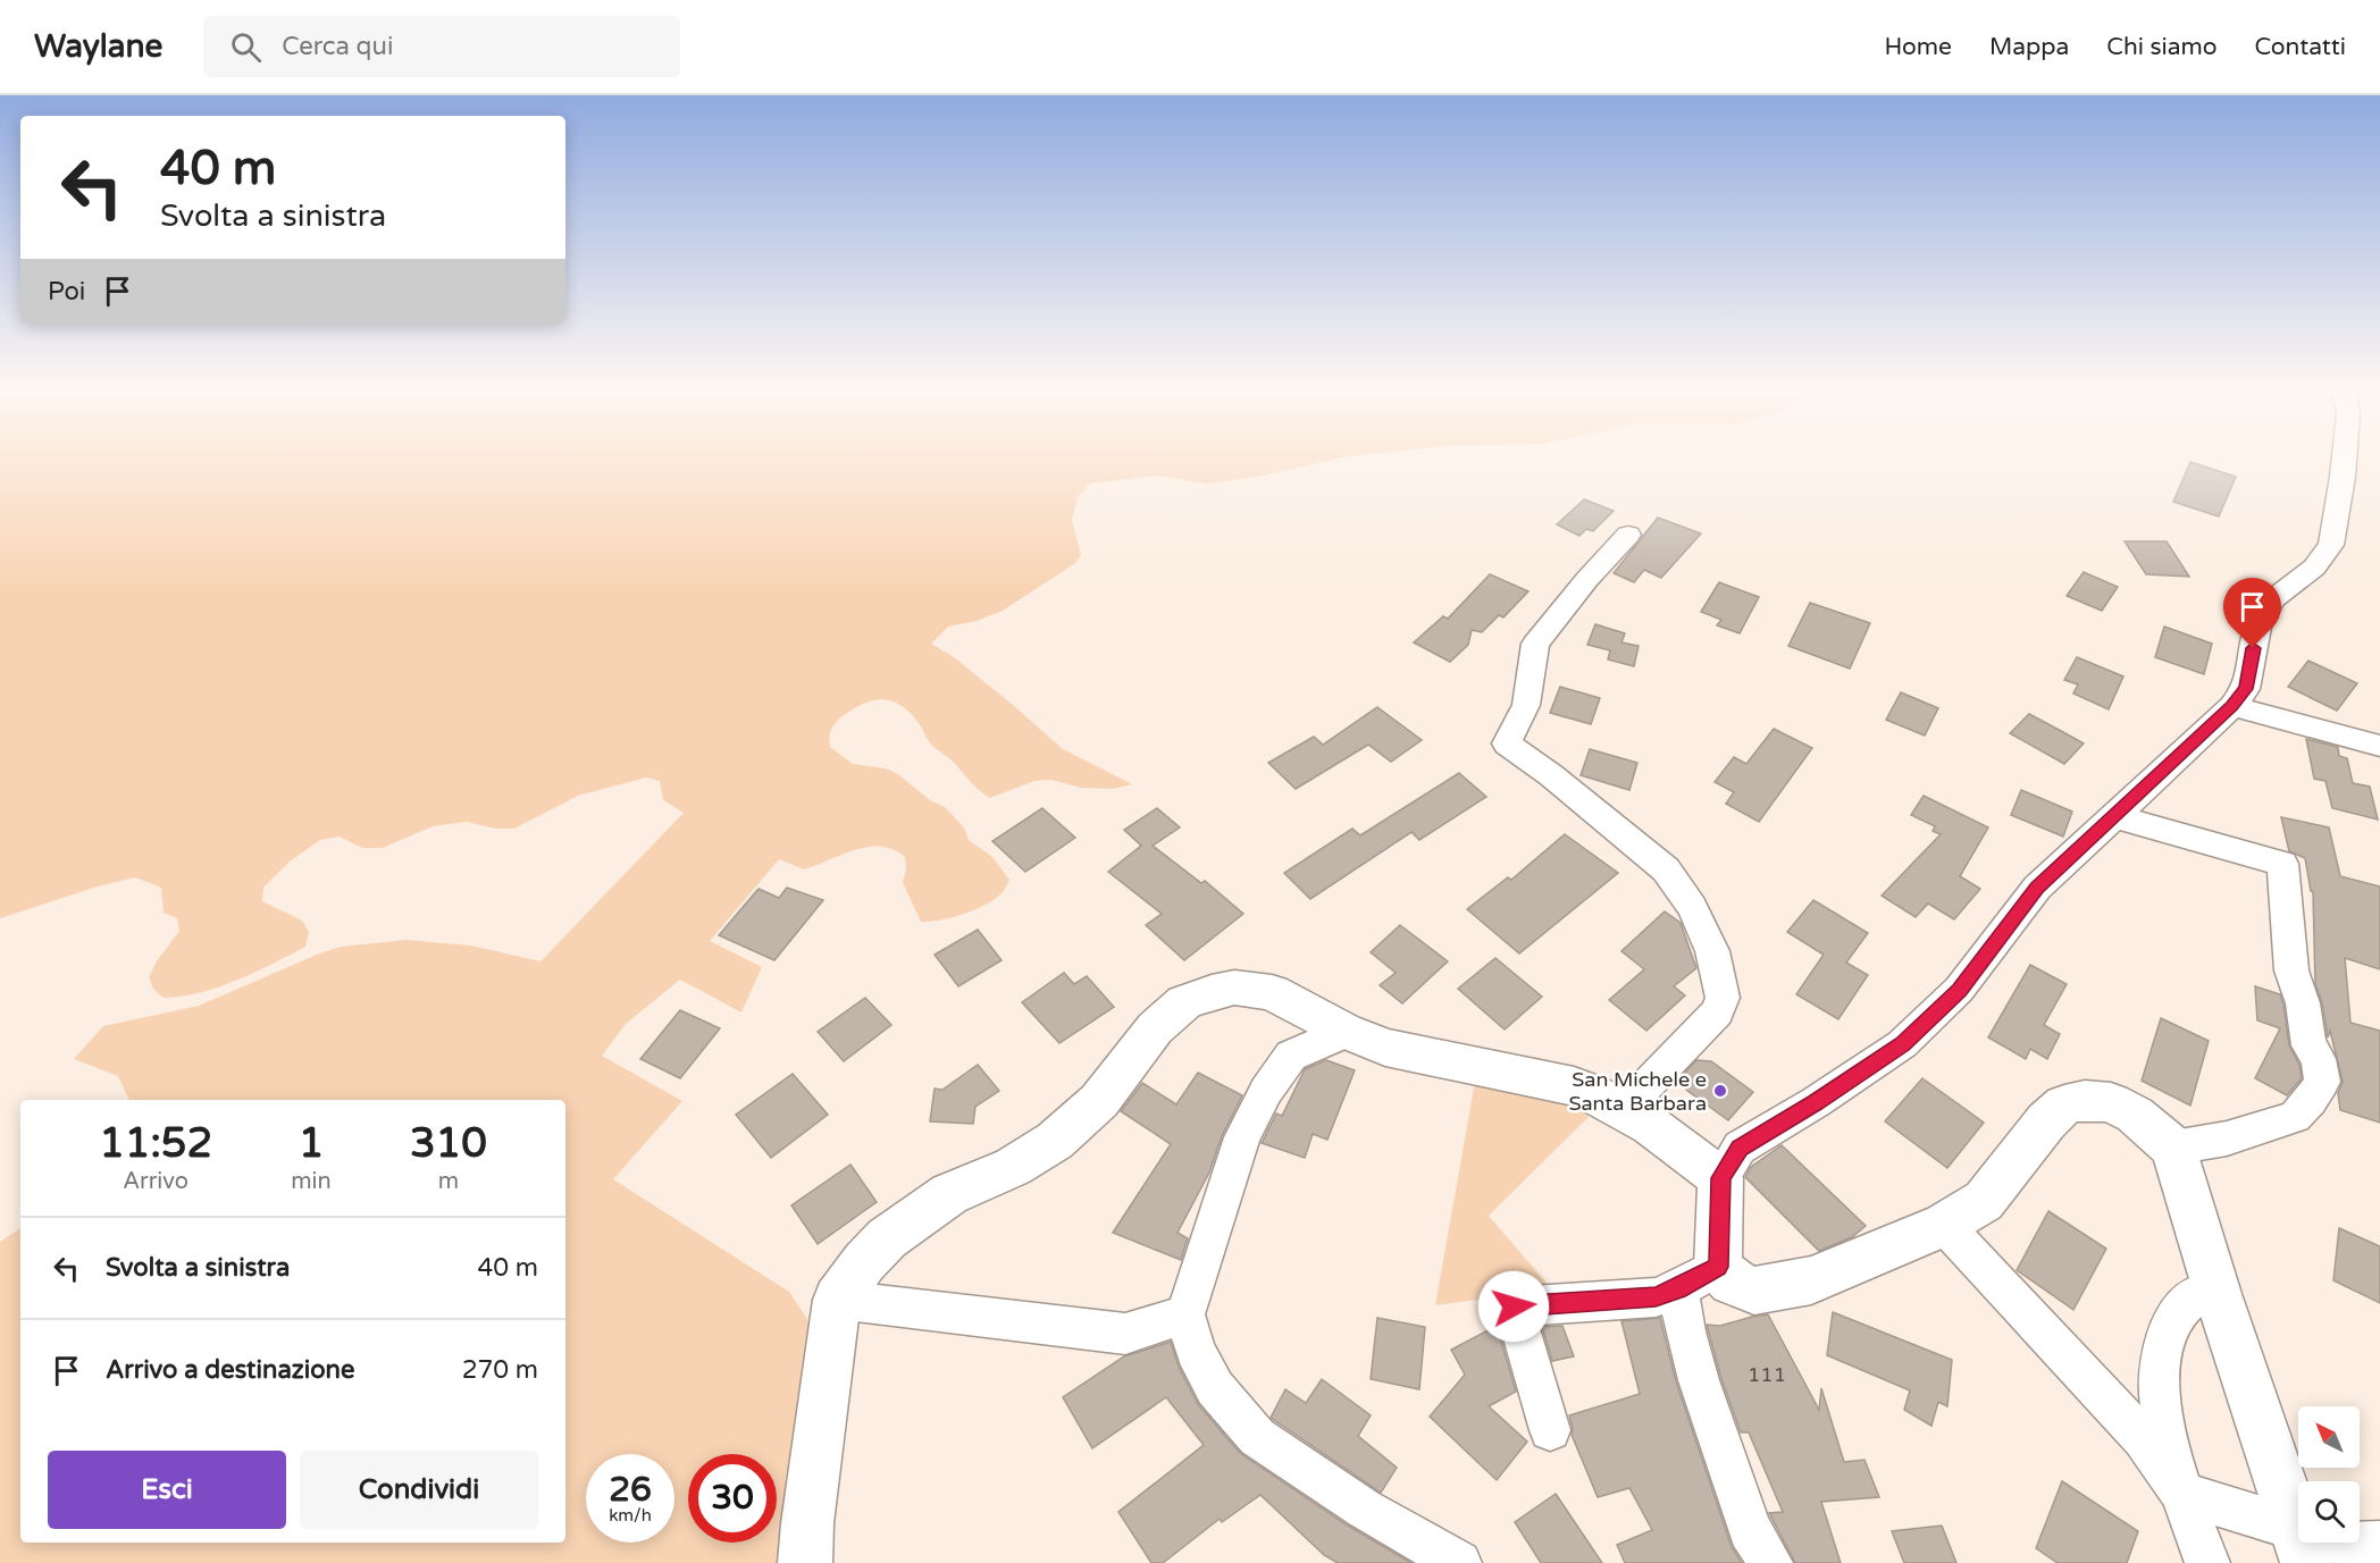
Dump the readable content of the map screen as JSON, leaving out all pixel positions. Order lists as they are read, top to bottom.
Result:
{
  "places": ["San Michele e Santa Barbara"],
  "house_numbers": ["111"],
  "north": "top left",
  "page": {
    "header": "Waylane",
    "search": "Cerca qui",
    "nav": [
      "Home",
      "Mappa",
      "Chi siamo",
      "Contatti"
    ],
    "turn": ["40 m", "Svolta a sinistra"],
    "then": "Poi",
    "eta": [
      "11:52",
      "Arrivo",
      "1",
      "min",
      "310",
      "m"
    ],
    "list": [
      {
        "name": "Svolta a sinistra",
        "value": "40 m"
      },
      {
        "name": "Arrivo a destinazione",
        "value": "270 m"
      }
    ],
    "buttons": ["Esci", "Condividi"],
    "speed": "26 km/h",
    "limit": "30"
  }
}
